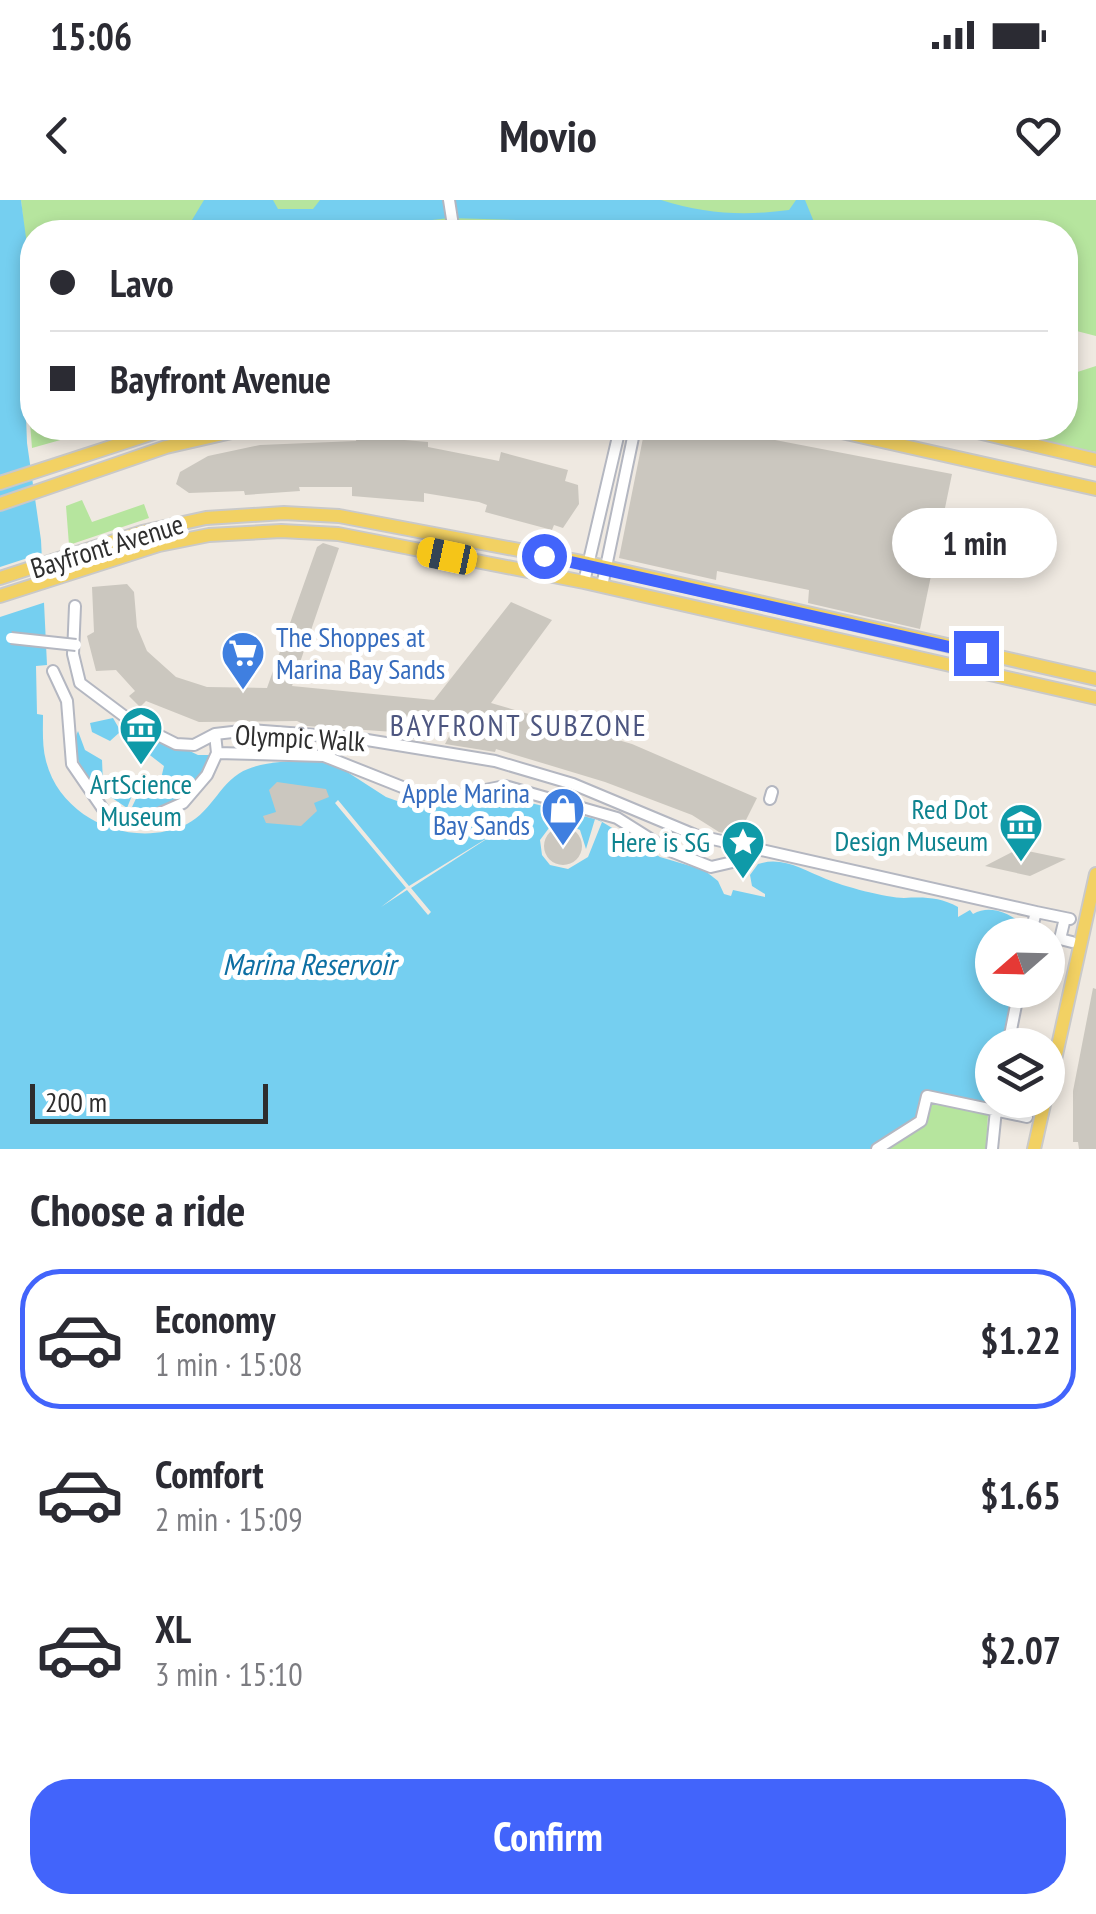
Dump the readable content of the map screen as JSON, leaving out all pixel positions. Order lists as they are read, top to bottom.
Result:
{
  "streets": {
    "main road": ["Bayfront Avenue"],
    "street": ["Olympic Walk"]
  },
  "crossings": [
    ["Bayfront Avenue", "Olympic Walk"]
  ],
  "districts": ["BAYFRONT SUBZONE"],
  "water": ["Marina Reservoir"],
  "places": {
    "supermarket": ["The Shoppes at Marina Bay Sands"],
    "museum": ["ArtScience Museum", "Red Dot Design Museum"],
    "shop": ["Apple Marina Bay Sands"],
    "place": ["Here is SG"]
  },
  "scale_bar": "200 m",
  "north": "left",
  "page": {
    "status": "15:06",
    "header": "Movio",
    "banner": ["Lavo", "Bayfront Avenue"],
    "bubble": "1 min",
    "scale": "200 m",
    "heading": "Choose a ride",
    "list": [
      {
        "name": "Economy",
        "note": "1 min · 15:08",
        "value": "$1.22"
      },
      {
        "name": "Comfort",
        "note": "2 min · 15:09",
        "value": "$1.65"
      },
      {
        "name": "XL",
        "note": "3 min · 15:10",
        "value": "$2.07"
      }
    ],
    "buttons": "Confirm"
  }
}
